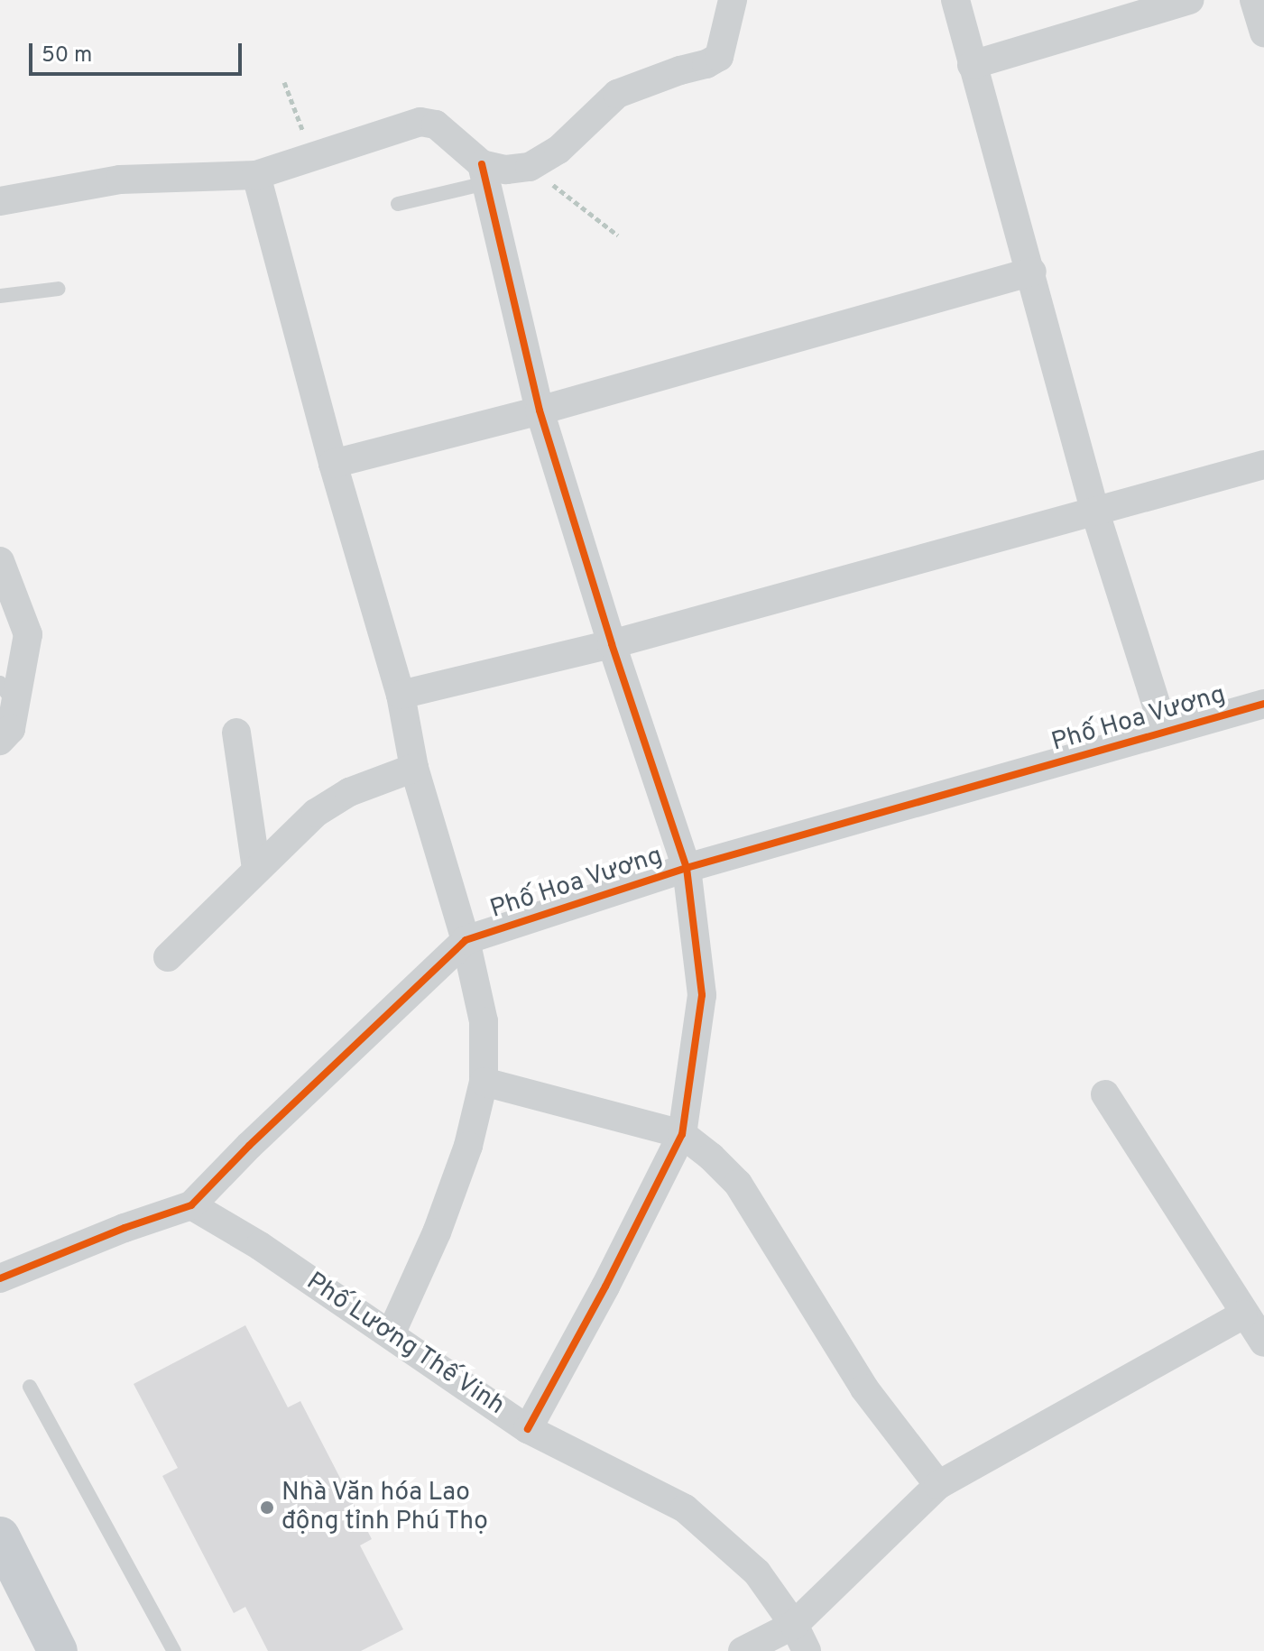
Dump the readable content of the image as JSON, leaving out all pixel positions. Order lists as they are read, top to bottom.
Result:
{
  "streets": {
    "street": ["Phố Hoa Vương", "Phố Lương Thế Vinh"]
  },
  "crossings": [
    ["Phố Hoa Vương", "Phố Lương Thế Vinh"]
  ],
  "places": ["Nhà Văn hóa Lao động tỉnh Phú Thọ"],
  "scale_bar": "50 m"
}
